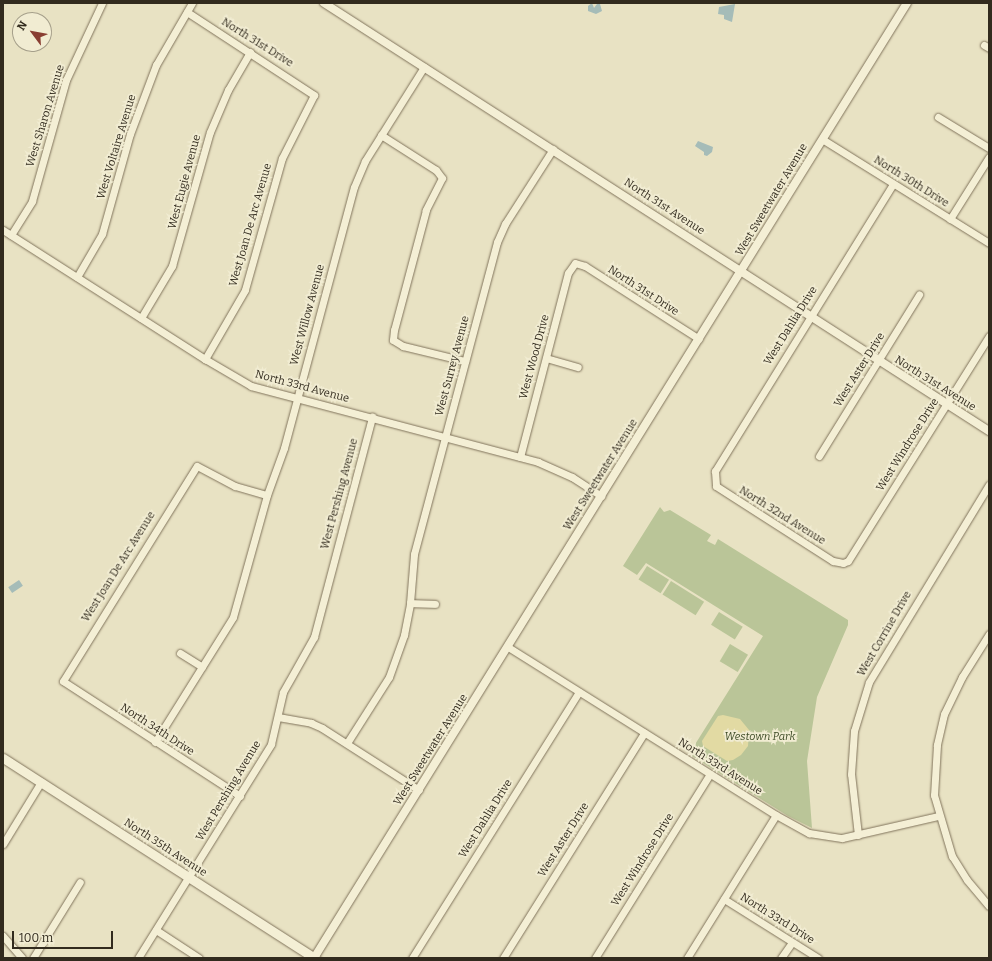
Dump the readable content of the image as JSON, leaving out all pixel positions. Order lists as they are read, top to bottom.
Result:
{
  "streets": {
    "main road": ["North 35th Avenue"],
    "street": [
      "North 31st Drive",
      "West Sharon Avenue",
      "West Voltaire Avenue",
      "West Eugie Avenue",
      "North 30th Drive",
      "West Sweetwater Avenue",
      "North 31st Avenue",
      "West Joan De Arc Avenue",
      "West Willow Avenue",
      "West Dahlia Drive",
      "West Wood Drive",
      "West Surrey Avenue",
      "West Aster Drive",
      "North 33rd Avenue",
      "West Windrose Drive",
      "West Pershing Avenue",
      "North 32nd Avenue",
      "West Corrine Drive",
      "North 34th Drive",
      "North 33rd Drive"
    ]
  },
  "crossings": [
    ["North 31st Drive", "West Voltaire Avenue"],
    ["North 31st Drive", "West Eugie Avenue"],
    ["North 31st Drive", "West Sweetwater Avenue"],
    ["North 31st Drive", "West Joan De Arc Avenue"],
    ["North 31st Drive", "West Wood Drive"],
    ["West Sharon Avenue", "North 33rd Avenue"],
    ["West Voltaire Avenue", "North 33rd Avenue"],
    ["West Eugie Avenue", "North 33rd Avenue"],
    ["North 30th Drive", "West Sweetwater Avenue"],
    ["North 30th Drive", "West Dahlia Drive"],
    ["West Sweetwater Avenue", "North 31st Avenue"],
    ["West Sweetwater Avenue", "North 33rd Avenue"],
    ["West Sweetwater Avenue", "North 35th Avenue"],
    ["North 31st Avenue", "West Willow Avenue"],
    ["North 31st Avenue", "West Dahlia Drive"],
    ["North 31st Avenue", "West Surrey Avenue"],
    ["North 31st Avenue", "West Aster Drive"],
    ["North 31st Avenue", "West Windrose Drive"],
    ["West Joan De Arc Avenue", "West Willow Avenue"],
    ["West Joan De Arc Avenue", "North 33rd Avenue"],
    ["West Joan De Arc Avenue", "North 34th Drive"],
    ["West Willow Avenue", "North 33rd Avenue"],
    ["West Willow Avenue", "North 34th Drive"],
    ["West Dahlia Drive", "North 33rd Avenue"],
    ["West Dahlia Drive", "North 32nd Avenue"],
    ["West Wood Drive", "North 33rd Avenue"],
    ["West Surrey Avenue", "North 33rd Avenue"],
    ["West Aster Drive", "North 33rd Avenue"],
    ["North 33rd Avenue", "West Windrose Drive"],
    ["North 33rd Avenue", "West Pershing Avenue"],
    ["North 33rd Avenue", "West Corrine Drive"],
    ["West Windrose Drive", "North 32nd Avenue"],
    ["West Pershing Avenue", "North 34th Drive"],
    ["West Pershing Avenue", "North 35th Avenue"]
  ],
  "parks": ["Westown Park"],
  "scale_bar": "100 m",
  "north": "top left"
}
